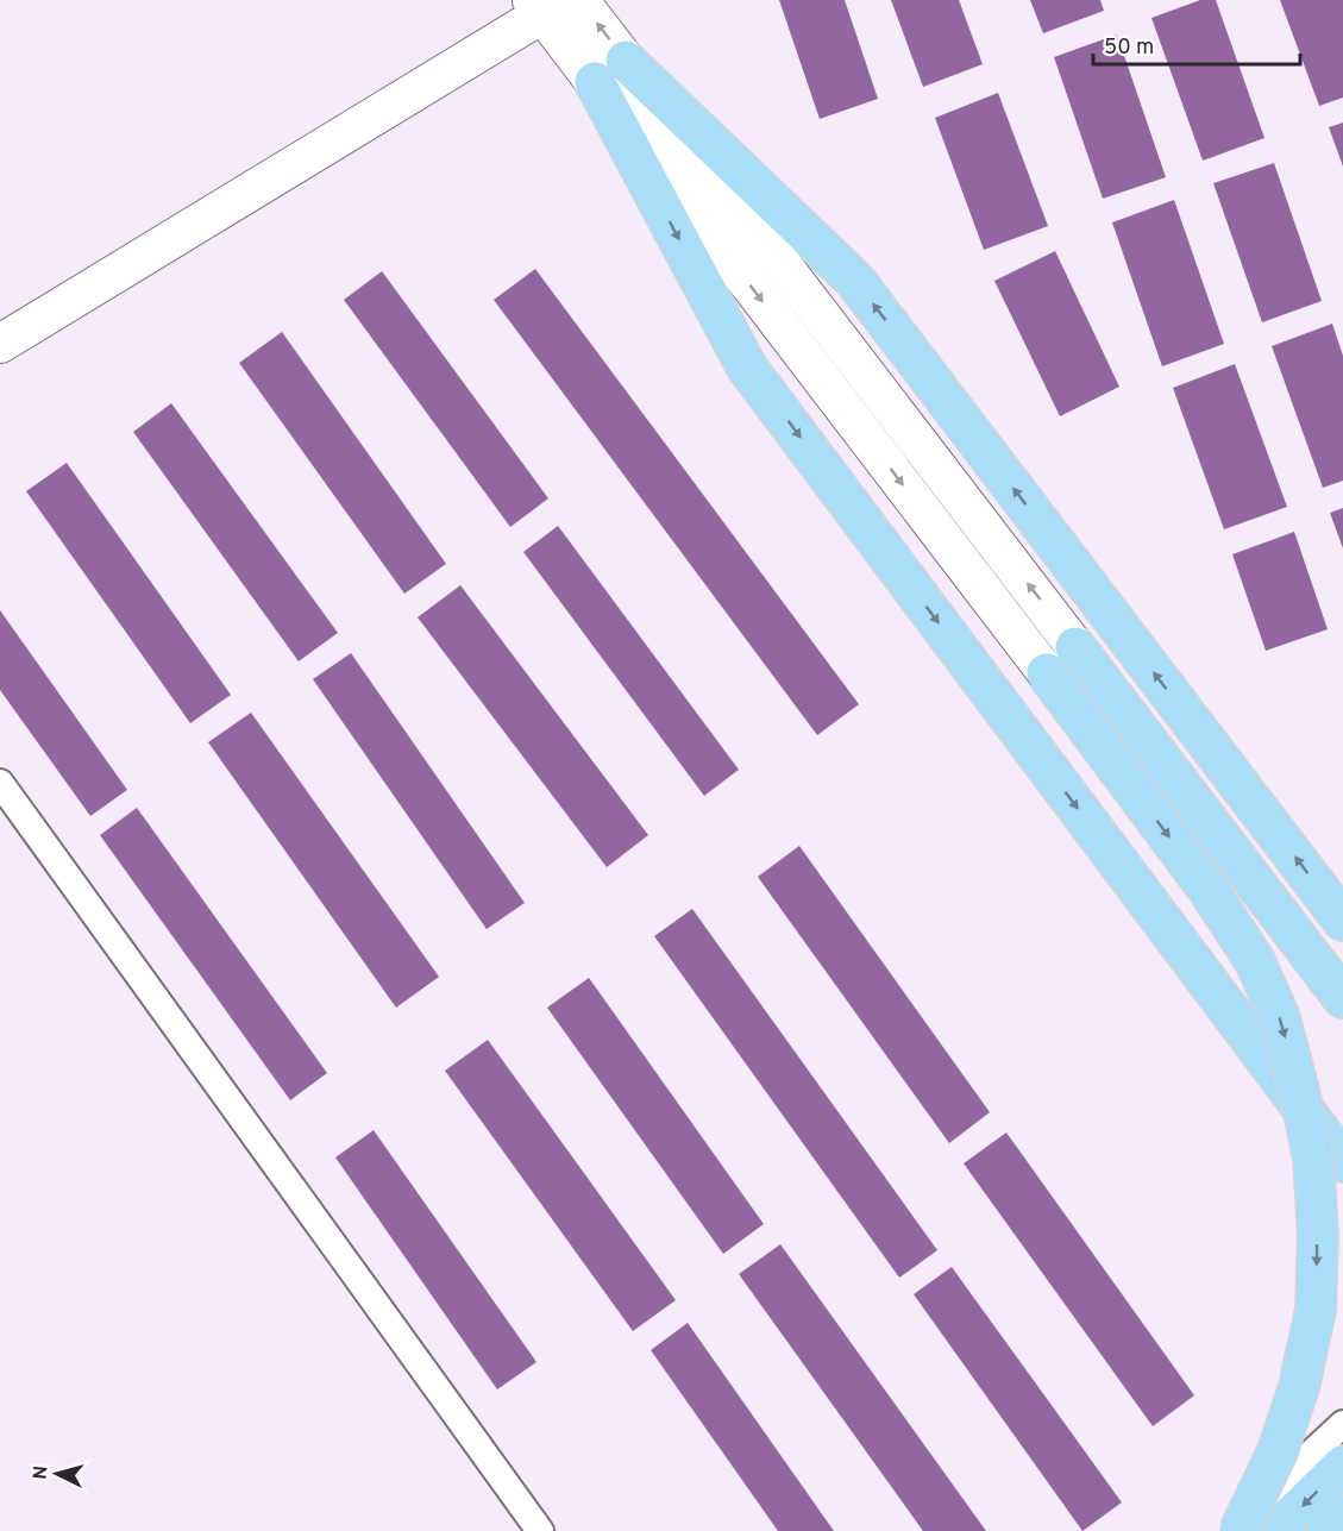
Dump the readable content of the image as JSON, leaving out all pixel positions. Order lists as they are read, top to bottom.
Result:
{
  "scale_bar": "50 m",
  "north": "left"
}
